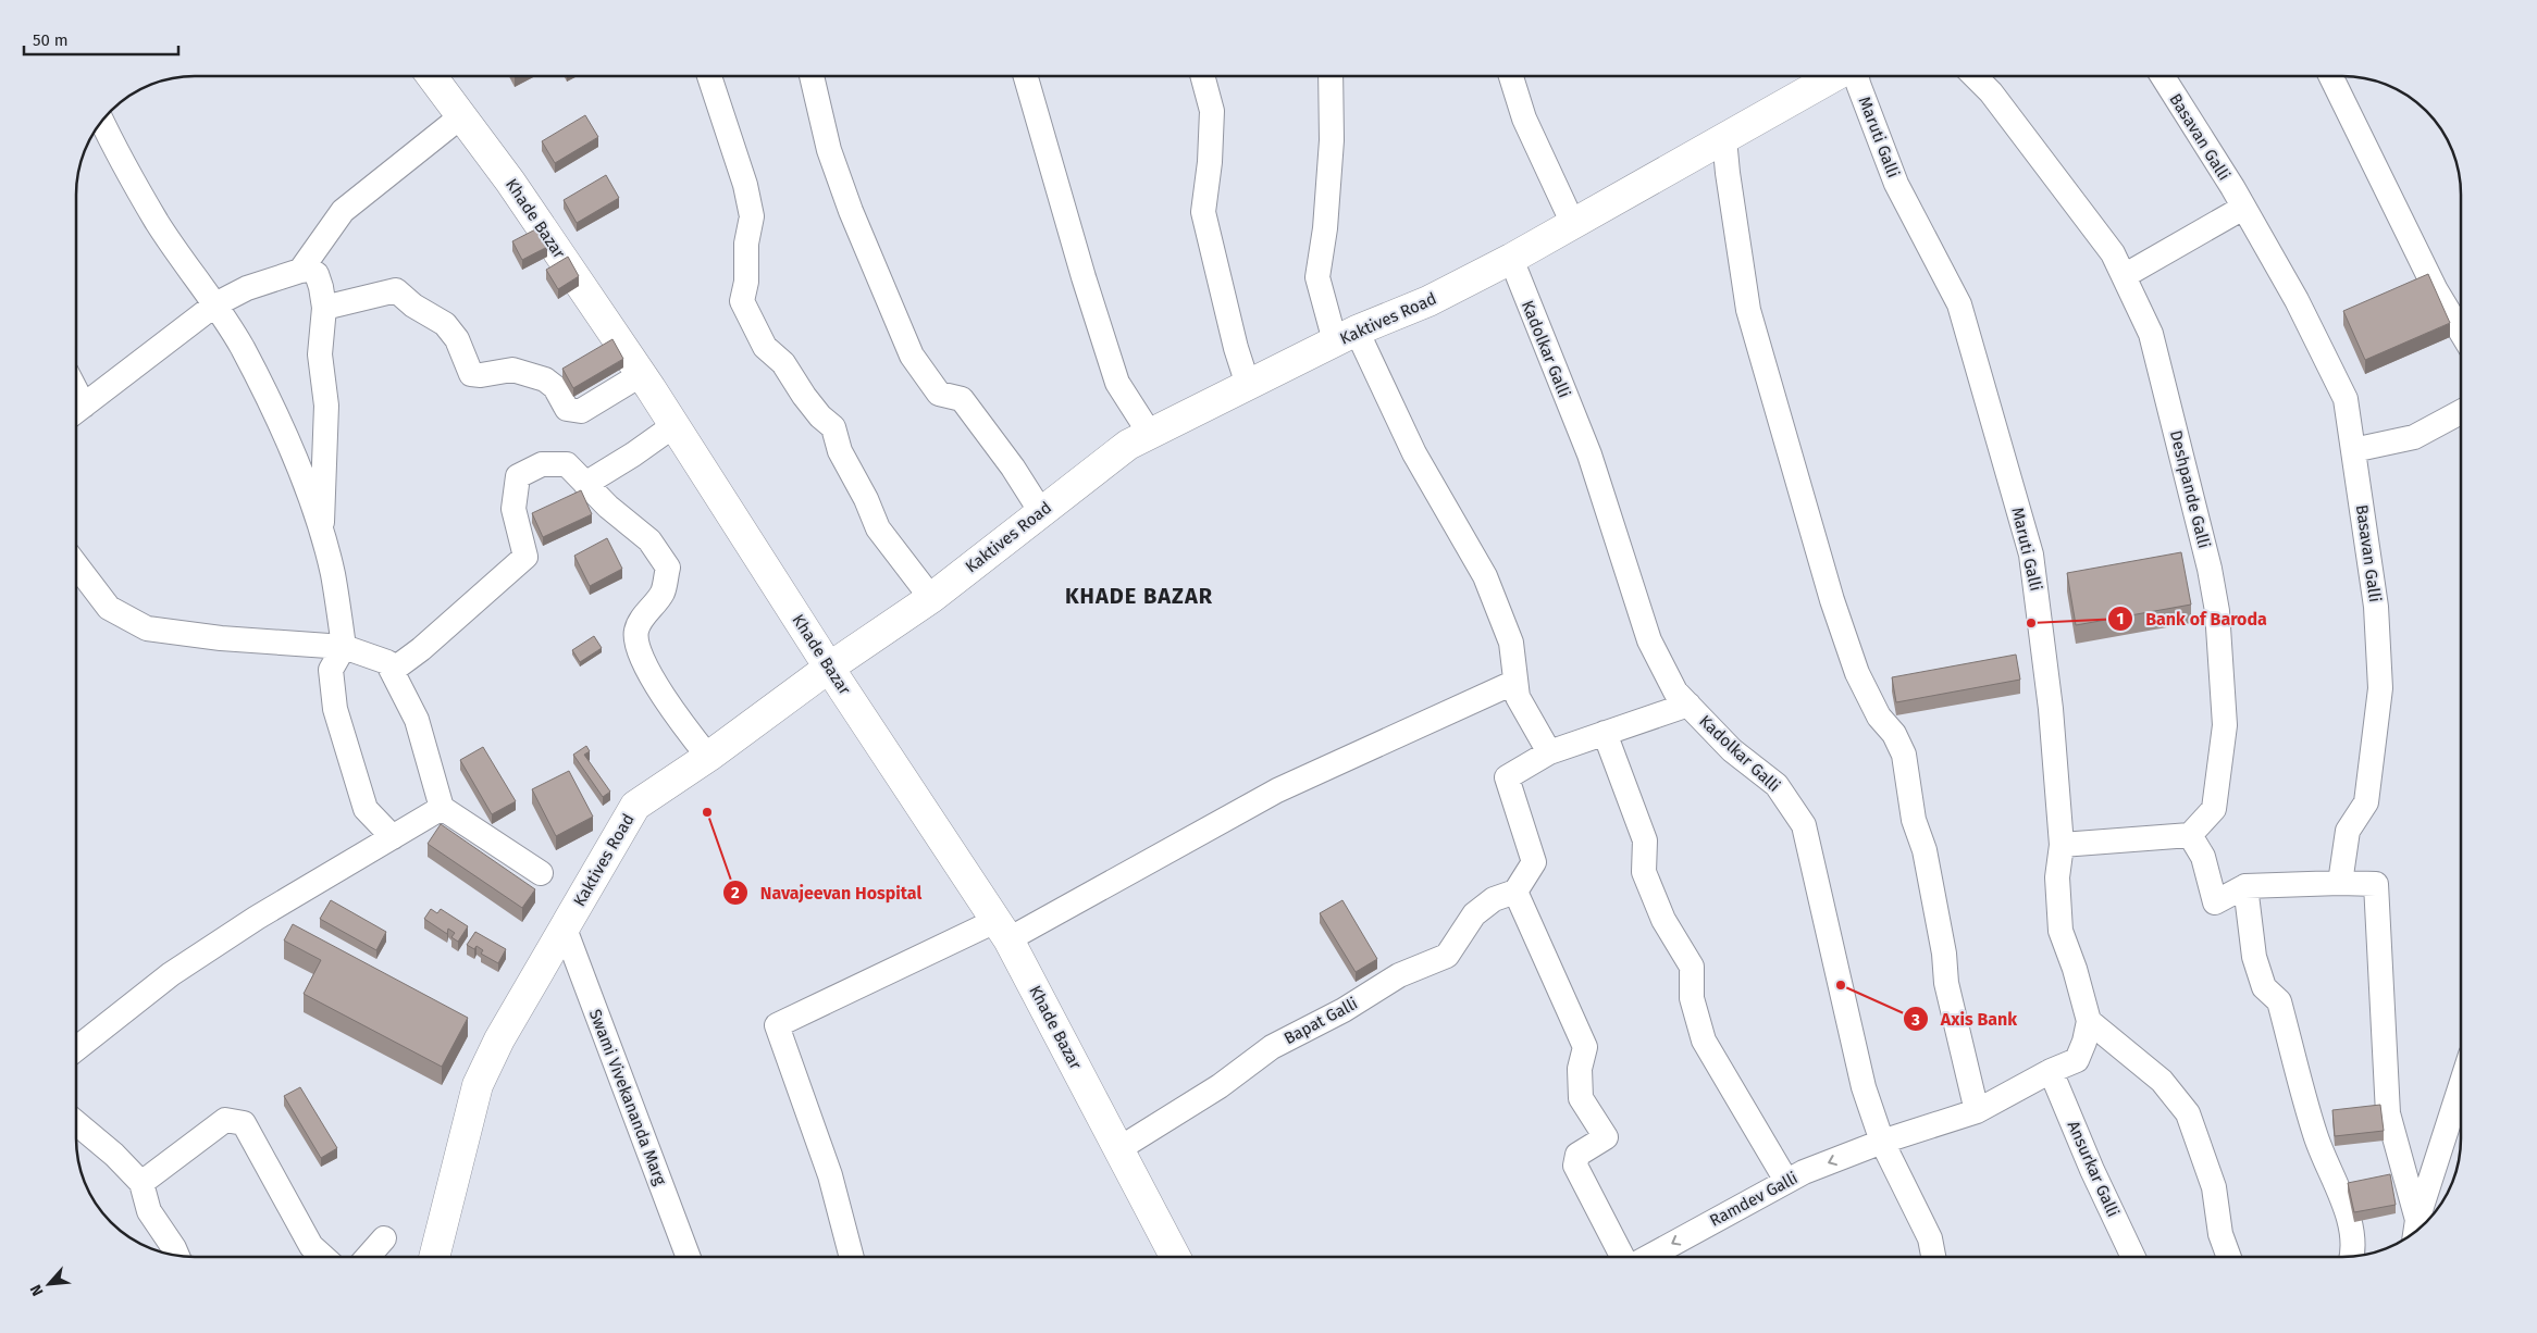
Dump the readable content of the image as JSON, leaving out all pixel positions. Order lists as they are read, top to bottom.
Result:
{
  "streets": {
    "main road": ["Khade Bazar", "Kaktives Road"],
    "street": [
      "Maruti Galli",
      "Basavan Galli",
      "Kadolkar Galli",
      "Deshpande Galli",
      "Bapat Galli",
      "Swami Vivekananda Marg",
      "Ansurkar Galli",
      "Ramdev Galli"
    ]
  },
  "crossings": [
    ["Maruti Galli", "Ansurkar Galli"],
    ["Maruti Galli", "Ramdev Galli"],
    ["Khade Bazar", "Kaktives Road"],
    ["Khade Bazar", "Bapat Galli"],
    ["Kaktives Road", "Kadolkar Galli"],
    ["Kaktives Road", "Swami Vivekananda Marg"],
    ["Kadolkar Galli", "Ramdev Galli"],
    ["Ansurkar Galli", "Ramdev Galli"]
  ],
  "one_way": ["Ramdev Galli"],
  "districts": ["KHADE BAZAR"],
  "places": ["Bank of Baroda", "Navajeevan Hospital", "Axis Bank"],
  "scale_bar": "50 m",
  "north": "bottom left"
}
